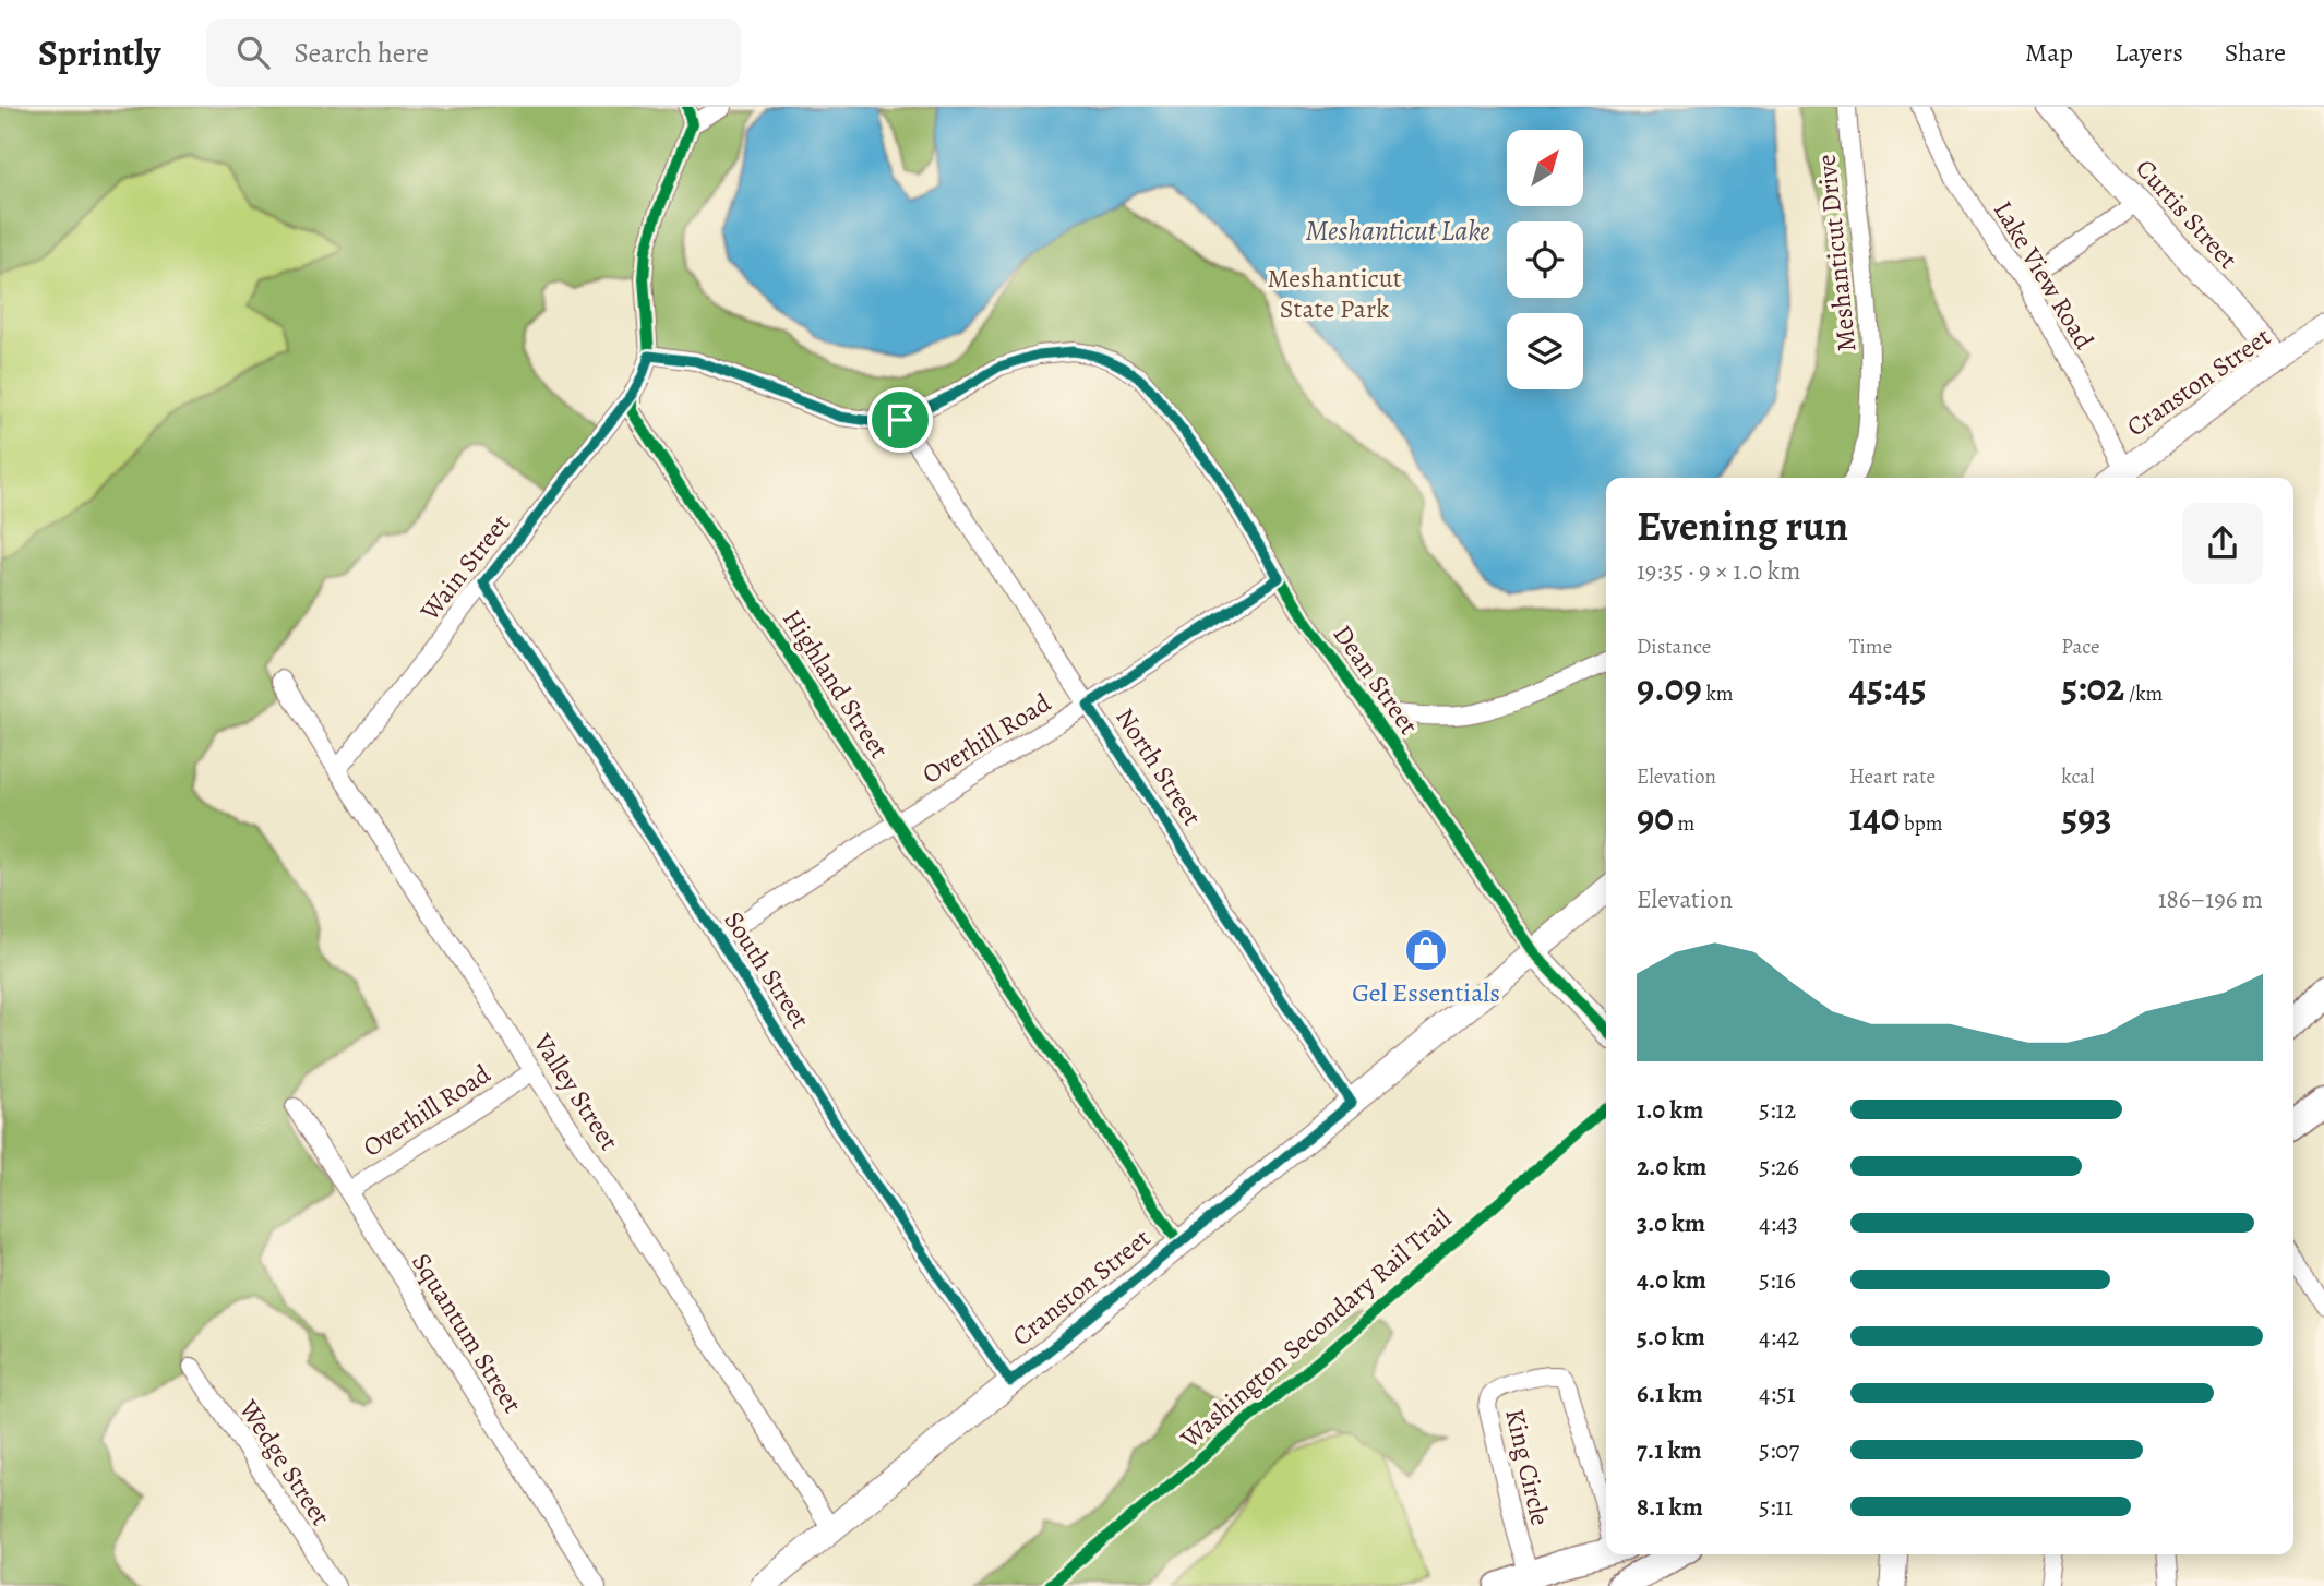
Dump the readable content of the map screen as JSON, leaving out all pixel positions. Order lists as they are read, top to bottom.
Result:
{
  "streets": {
    "street": [
      "Curtis Street",
      "Meshanticut Drive",
      "Lake View Road",
      "Cranston Street",
      "Wain Street",
      "Dean Street",
      "Highland Street",
      "Overhill Road",
      "North Street",
      "South Street",
      "Valley Street",
      "Squantum Street",
      "Wedge Street",
      "King Circle"
    ],
    "cycle path": ["Washington Secondary Rail Trail"]
  },
  "crossings": [
    ["Curtis Street", "Cranston Street"],
    ["Lake View Road", "Cranston Street"],
    ["Cranston Street", "Dean Street"],
    ["Cranston Street", "Highland Street"],
    ["Cranston Street", "North Street"],
    ["Cranston Street", "South Street"],
    ["Cranston Street", "Valley Street"],
    ["Wain Street", "Highland Street"],
    ["Wain Street", "South Street"],
    ["Wain Street", "Valley Street"],
    ["Dean Street", "Overhill Road"],
    ["Dean Street", "North Street"],
    ["Highland Street", "Overhill Road"],
    ["Overhill Road", "North Street"],
    ["Overhill Road", "South Street"],
    ["Overhill Road", "Valley Street"],
    ["Overhill Road", "Squantum Street"]
  ],
  "water": ["Meshanticut Lake"],
  "parks": ["Meshanticut State Park"],
  "places": {
    "shop": ["Gel Essentials"]
  },
  "north": "top right",
  "page": {
    "header": "Sprintly",
    "search": "Search here",
    "nav": ["Map", "Layers", "Share"],
    "heading": ["Evening run", "19:35 · 9 × 1.0 km"],
    "stats": [
      ["Distance", "9.09 km"],
      ["Time", "45:45"],
      ["Pace", "5:02 /km"],
      ["Elevation", "90 m"],
      ["Heart rate", "140 bpm"],
      ["kcal", "593"]
    ],
    "chart": ["Elevation", "186–196 m"],
    "list": [
      {
        "name": "1.0 km",
        "note": "5:12"
      },
      {
        "name": "2.0 km",
        "note": "5:26"
      },
      {
        "name": "3.0 km",
        "note": "4:43"
      },
      {
        "name": "4.0 km",
        "note": "5:16"
      },
      {
        "name": "5.0 km",
        "note": "4:42"
      },
      {
        "name": "6.1 km",
        "note": "4:51"
      },
      {
        "name": "7.1 km",
        "note": "5:07"
      },
      {
        "name": "8.1 km",
        "note": "5:11"
      }
    ]
  }
}
